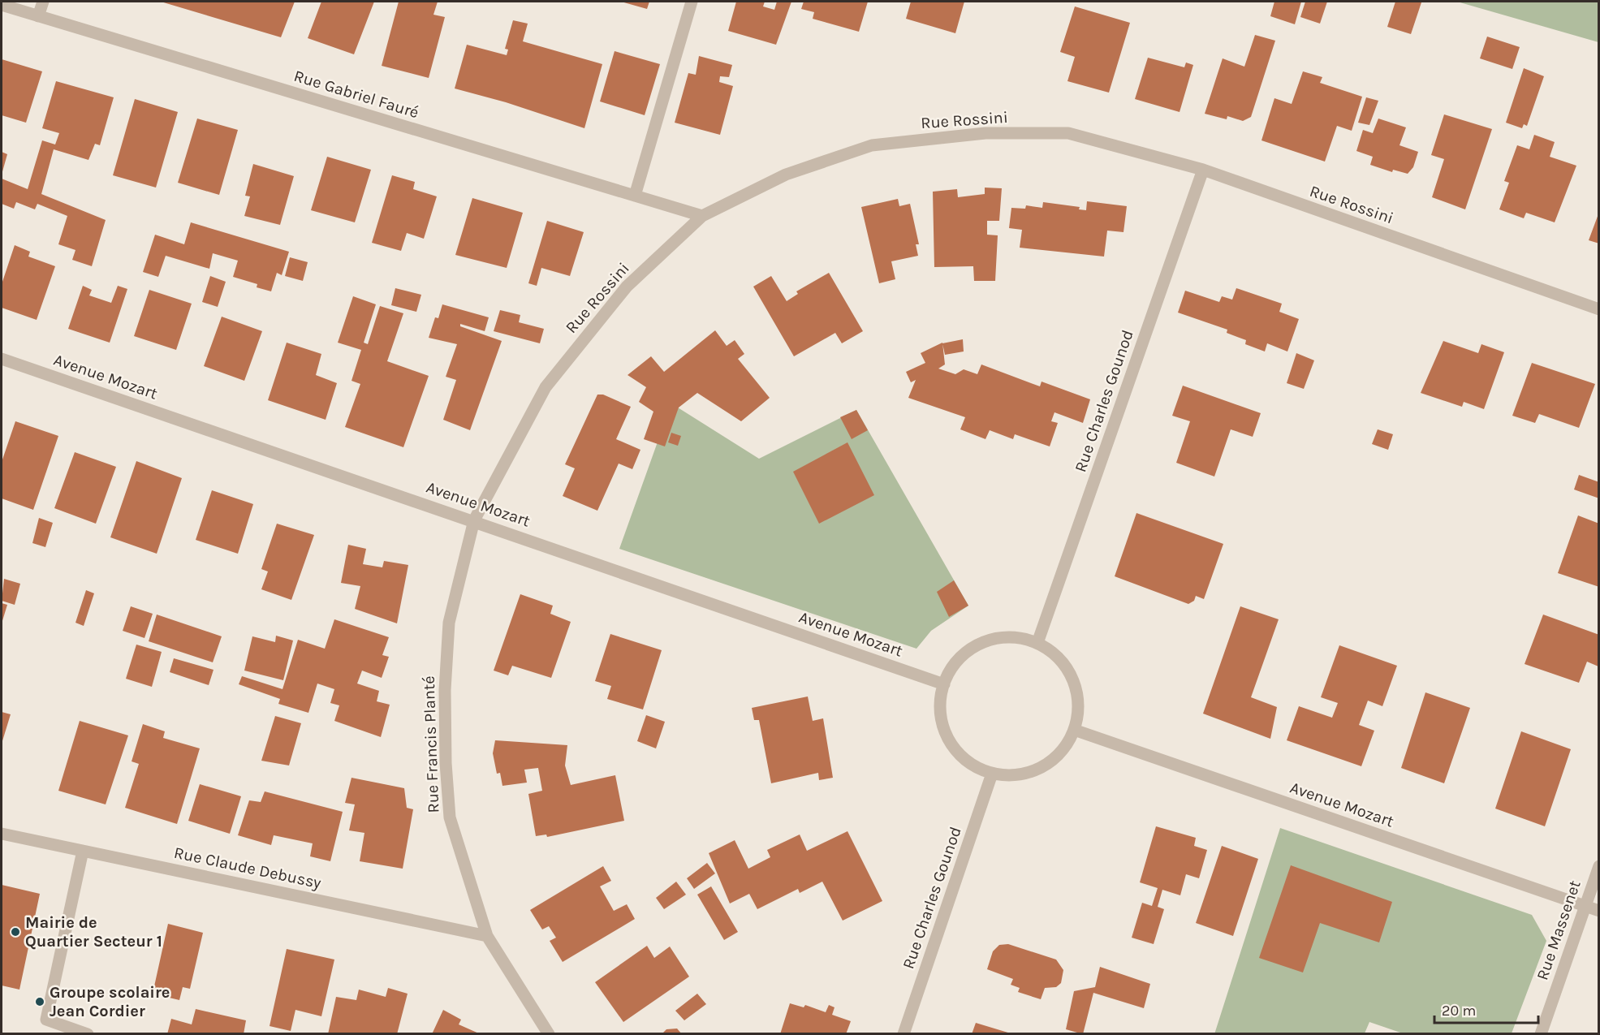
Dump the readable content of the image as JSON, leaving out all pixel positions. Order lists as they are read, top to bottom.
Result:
{
  "streets": {
    "street": [
      "Rue Gabriel Fauré",
      "Rue Rossini",
      "Avenue Mozart",
      "Rue Charles Gounod",
      "Rue Francis Planté",
      "Rue Claude Debussy",
      "Rue Massenet"
    ]
  },
  "crossings": [
    ["Rue Gabriel Fauré", "Rue Rossini"],
    ["Rue Rossini", "Avenue Mozart"],
    ["Rue Rossini", "Rue Charles Gounod"],
    ["Rue Rossini", "Rue Francis Planté"],
    ["Avenue Mozart", "Rue Charles Gounod"],
    ["Avenue Mozart", "Rue Francis Planté"],
    ["Avenue Mozart", "Rue Massenet"],
    ["Rue Francis Planté", "Rue Claude Debussy"]
  ],
  "places": ["Mairie de Quartier Secteur 1", "Groupe scolaire Jean Cordier"],
  "scale_bar": "20 m"
}
